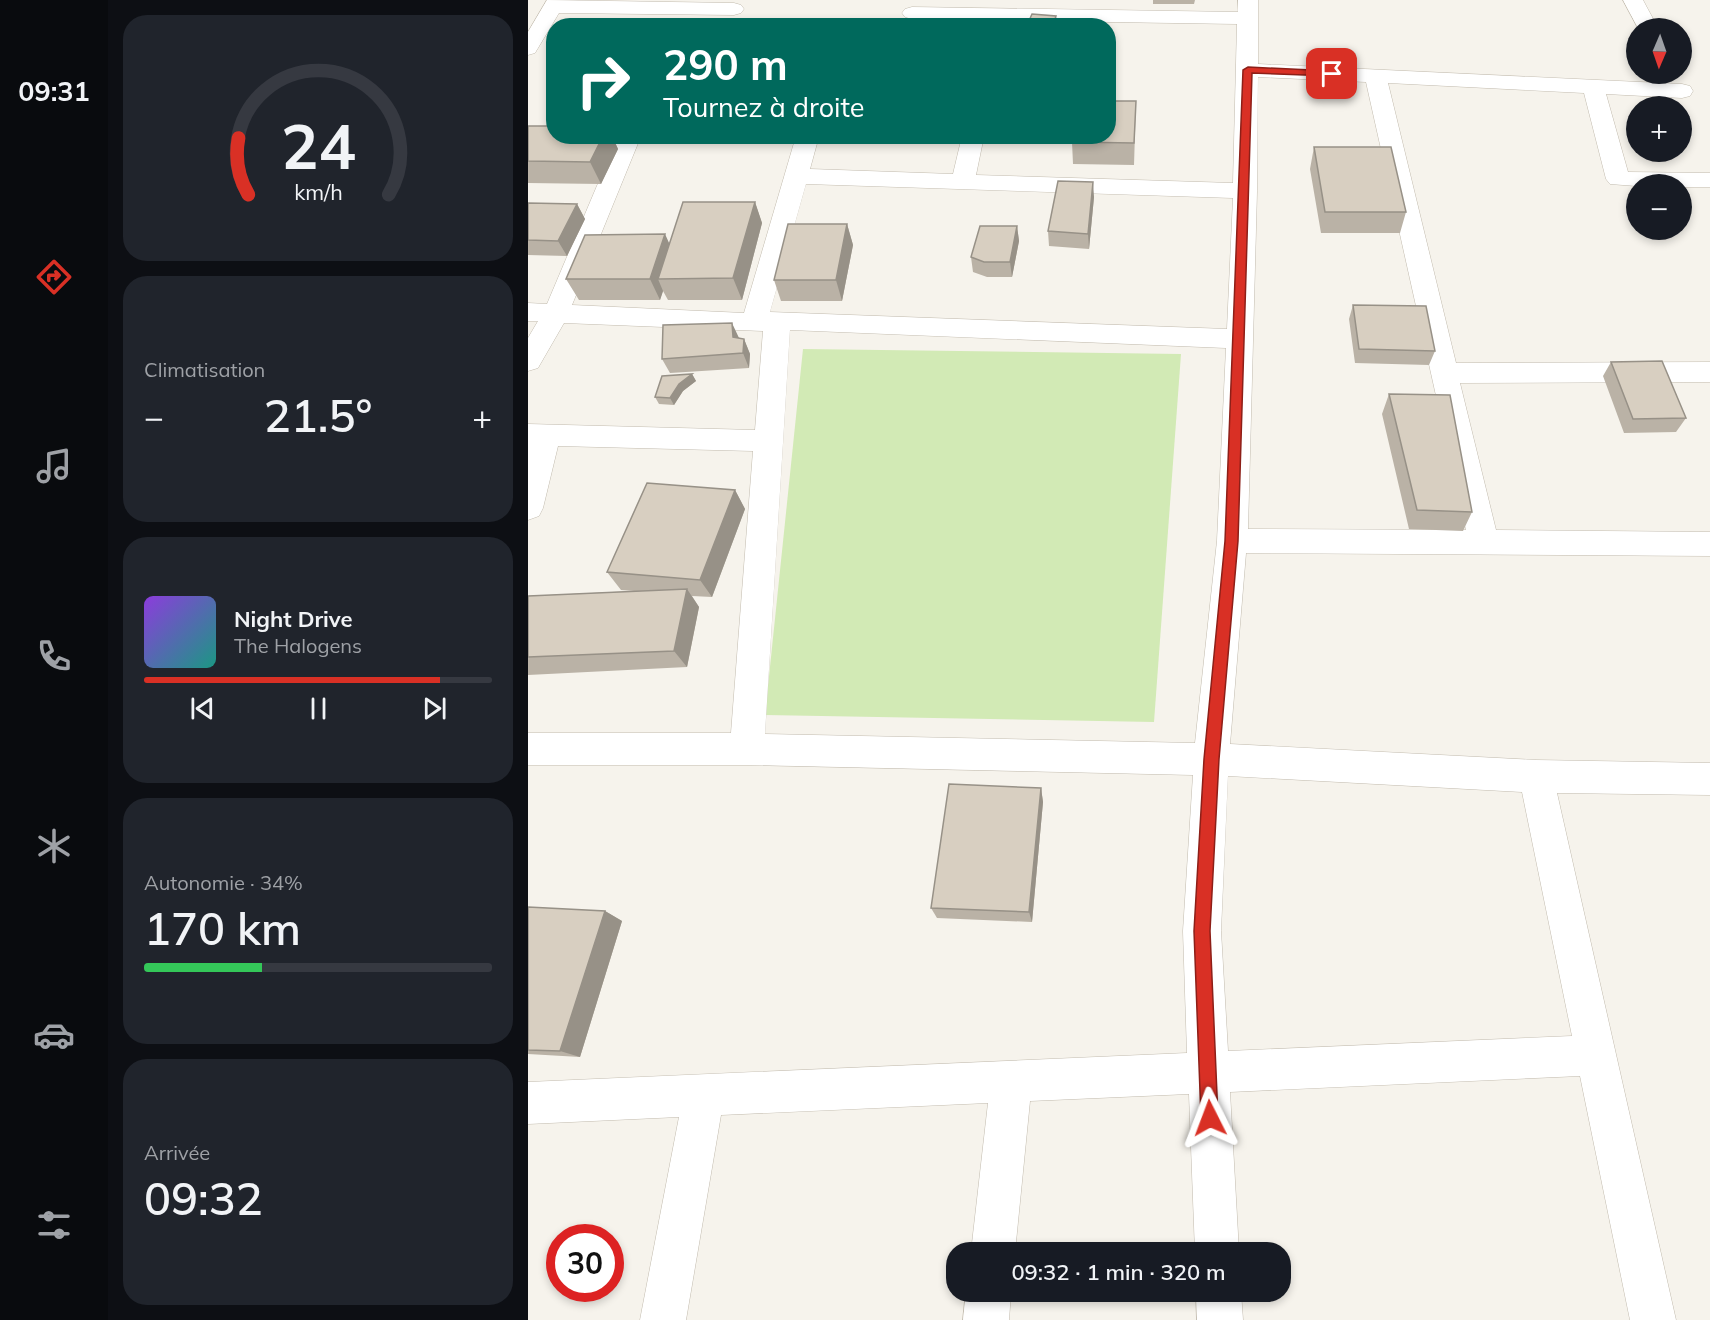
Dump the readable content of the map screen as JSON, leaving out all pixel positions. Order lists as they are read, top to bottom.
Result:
{
  "north": "bottom",
  "page": {
    "tabs": "09:31",
    "map_buttons": ["+", "−"],
    "turn": ["290 m", "Tournez à droite"],
    "tile": [
      "Climatisation",
      ["Autonomie · 34%", "170 km"],
      ["Arrivée", "09:32"]
    ],
    "heat": ["−", "21.5°", "+"],
    "song": ["Night Drive", "The Halogens"],
    "limit": "30",
    "trip": "09:32 · 1 min · 320 m",
    "gauge": ["24", "km/h"]
  }
}
